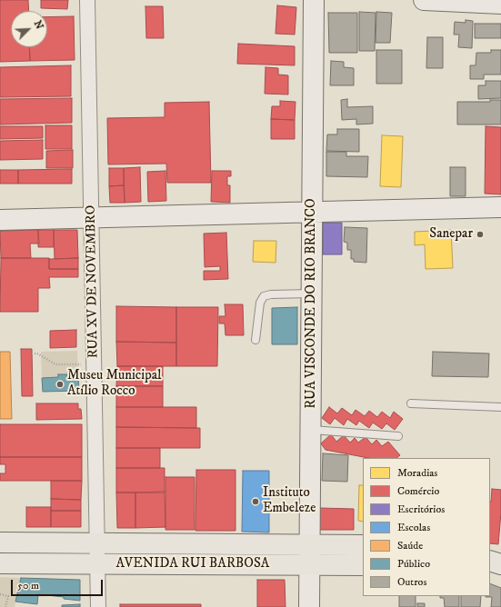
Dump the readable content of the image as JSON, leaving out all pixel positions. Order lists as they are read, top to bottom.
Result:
{
  "streets": {
    "main road": ["RUA VISCONDE DO RIO BRANCO", "AVENIDA RUI BARBOSA"],
    "street": ["RUA XV DE NOVEMBRO"]
  },
  "crossings": [
    ["RUA XV DE NOVEMBRO", "AVENIDA RUI BARBOSA"],
    ["RUA VISCONDE DO RIO BRANCO", "AVENIDA RUI BARBOSA"]
  ],
  "places": ["Sanepar", "Museu Municipal Atílio Rocco", "Instituto Embeleze"],
  "legend": [
    "Moradias",
    "Comércio",
    "Escritórios",
    "Escolas",
    "Saúde",
    "Público",
    "Outros"
  ],
  "scale_bar": "50 m",
  "north": "top right"
}
